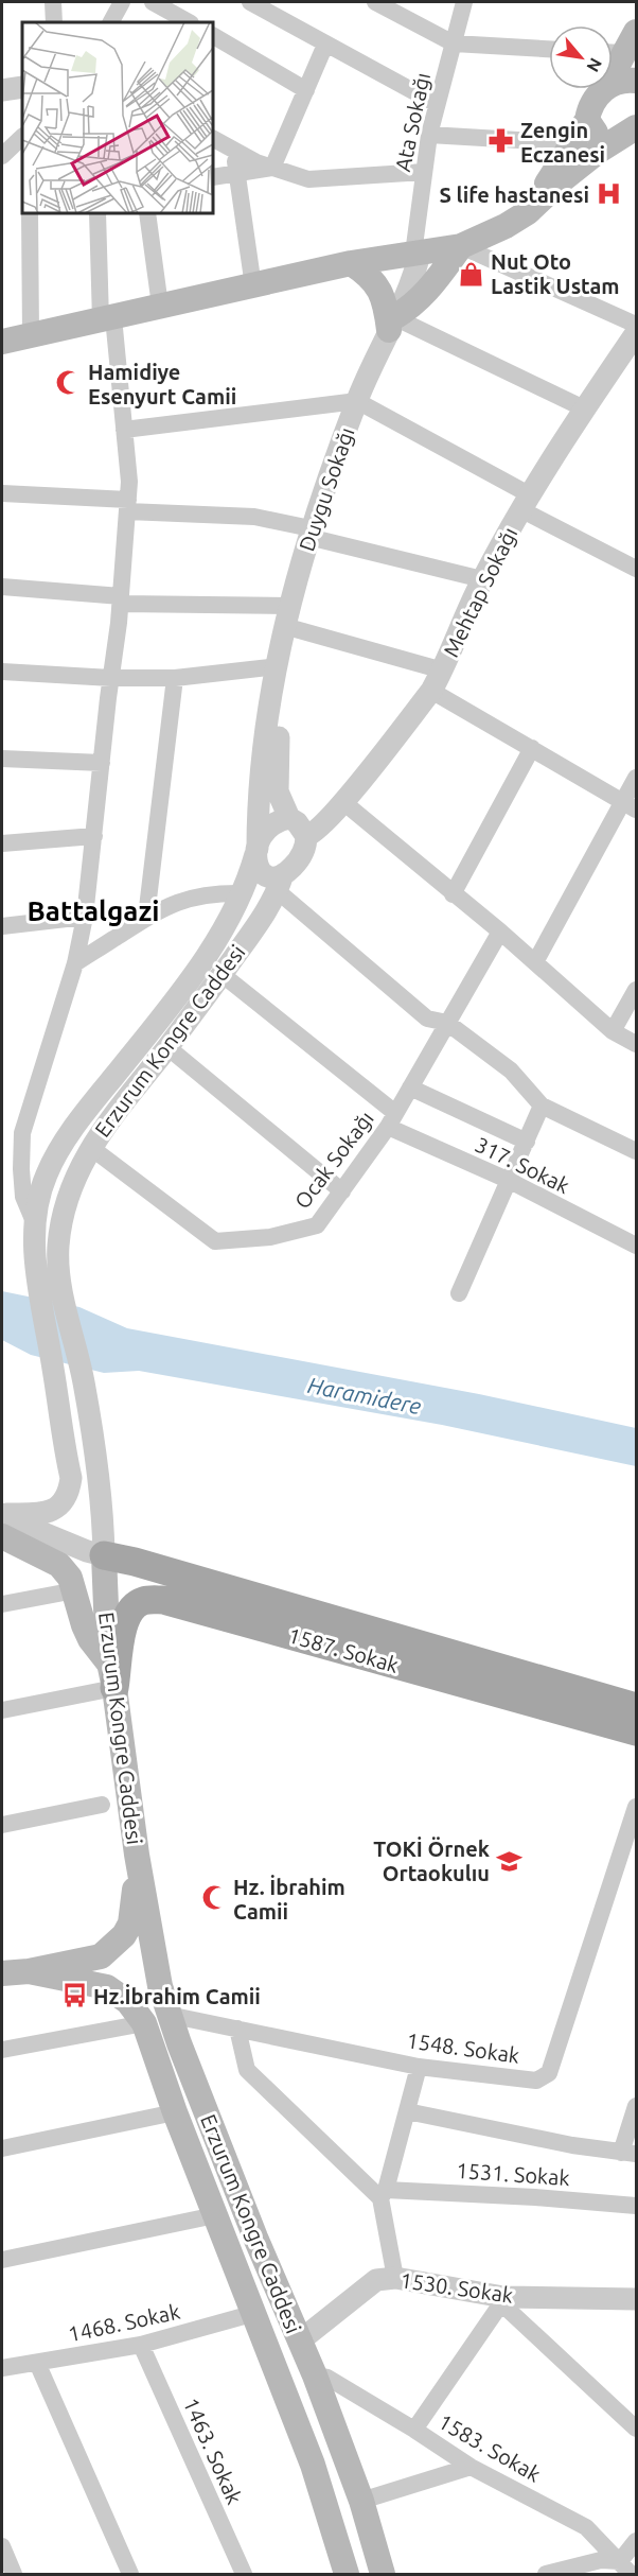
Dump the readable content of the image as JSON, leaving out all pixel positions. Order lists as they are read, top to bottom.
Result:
{
  "streets": {
    "main road": ["Erzurum Kongre Caddesi", "1587. Sokak"],
    "street": [
      "Ata Sokağı",
      "Duygu Sokağı",
      "Mehtap Sokağı",
      "Ocak Sokağı",
      "317. Sokak",
      "1548. Sokak",
      "1531. Sokak",
      "1530. Sokak",
      "1468. Sokak",
      "1583. Sokak",
      "1463. Sokak"
    ]
  },
  "crossings": [
    ["Ata Sokağı", "Duygu Sokağı"],
    ["Mehtap Sokağı", "Erzurum Kongre Caddesi"],
    ["Erzurum Kongre Caddesi", "Ocak Sokağı"],
    ["Erzurum Kongre Caddesi", "317. Sokak"],
    ["Erzurum Kongre Caddesi", "1587. Sokak"],
    ["Erzurum Kongre Caddesi", "1548. Sokak"],
    ["Erzurum Kongre Caddesi", "1530. Sokak"],
    ["Erzurum Kongre Caddesi", "1468. Sokak"],
    ["Erzurum Kongre Caddesi", "1583. Sokak"],
    ["Ocak Sokağı", "317. Sokak"],
    ["1468. Sokak", "1463. Sokak"]
  ],
  "districts": ["Battalgazi"],
  "water": ["Haramidere"],
  "places": {
    "pharmacy": ["Zengin Eczanesi"],
    "hospital": ["S life hastanesi"],
    "shop": ["Nut Oto Lastik Ustam"],
    "mosque": ["Hamidiye Esenyurt Camii", "Hz. İbrahim Camii"],
    "school or university": ["TOKİ Örnek Ortaokulıu"],
    "bus stop": ["Hz.İbrahim Camii"]
  },
  "north": "bottom right"
}
